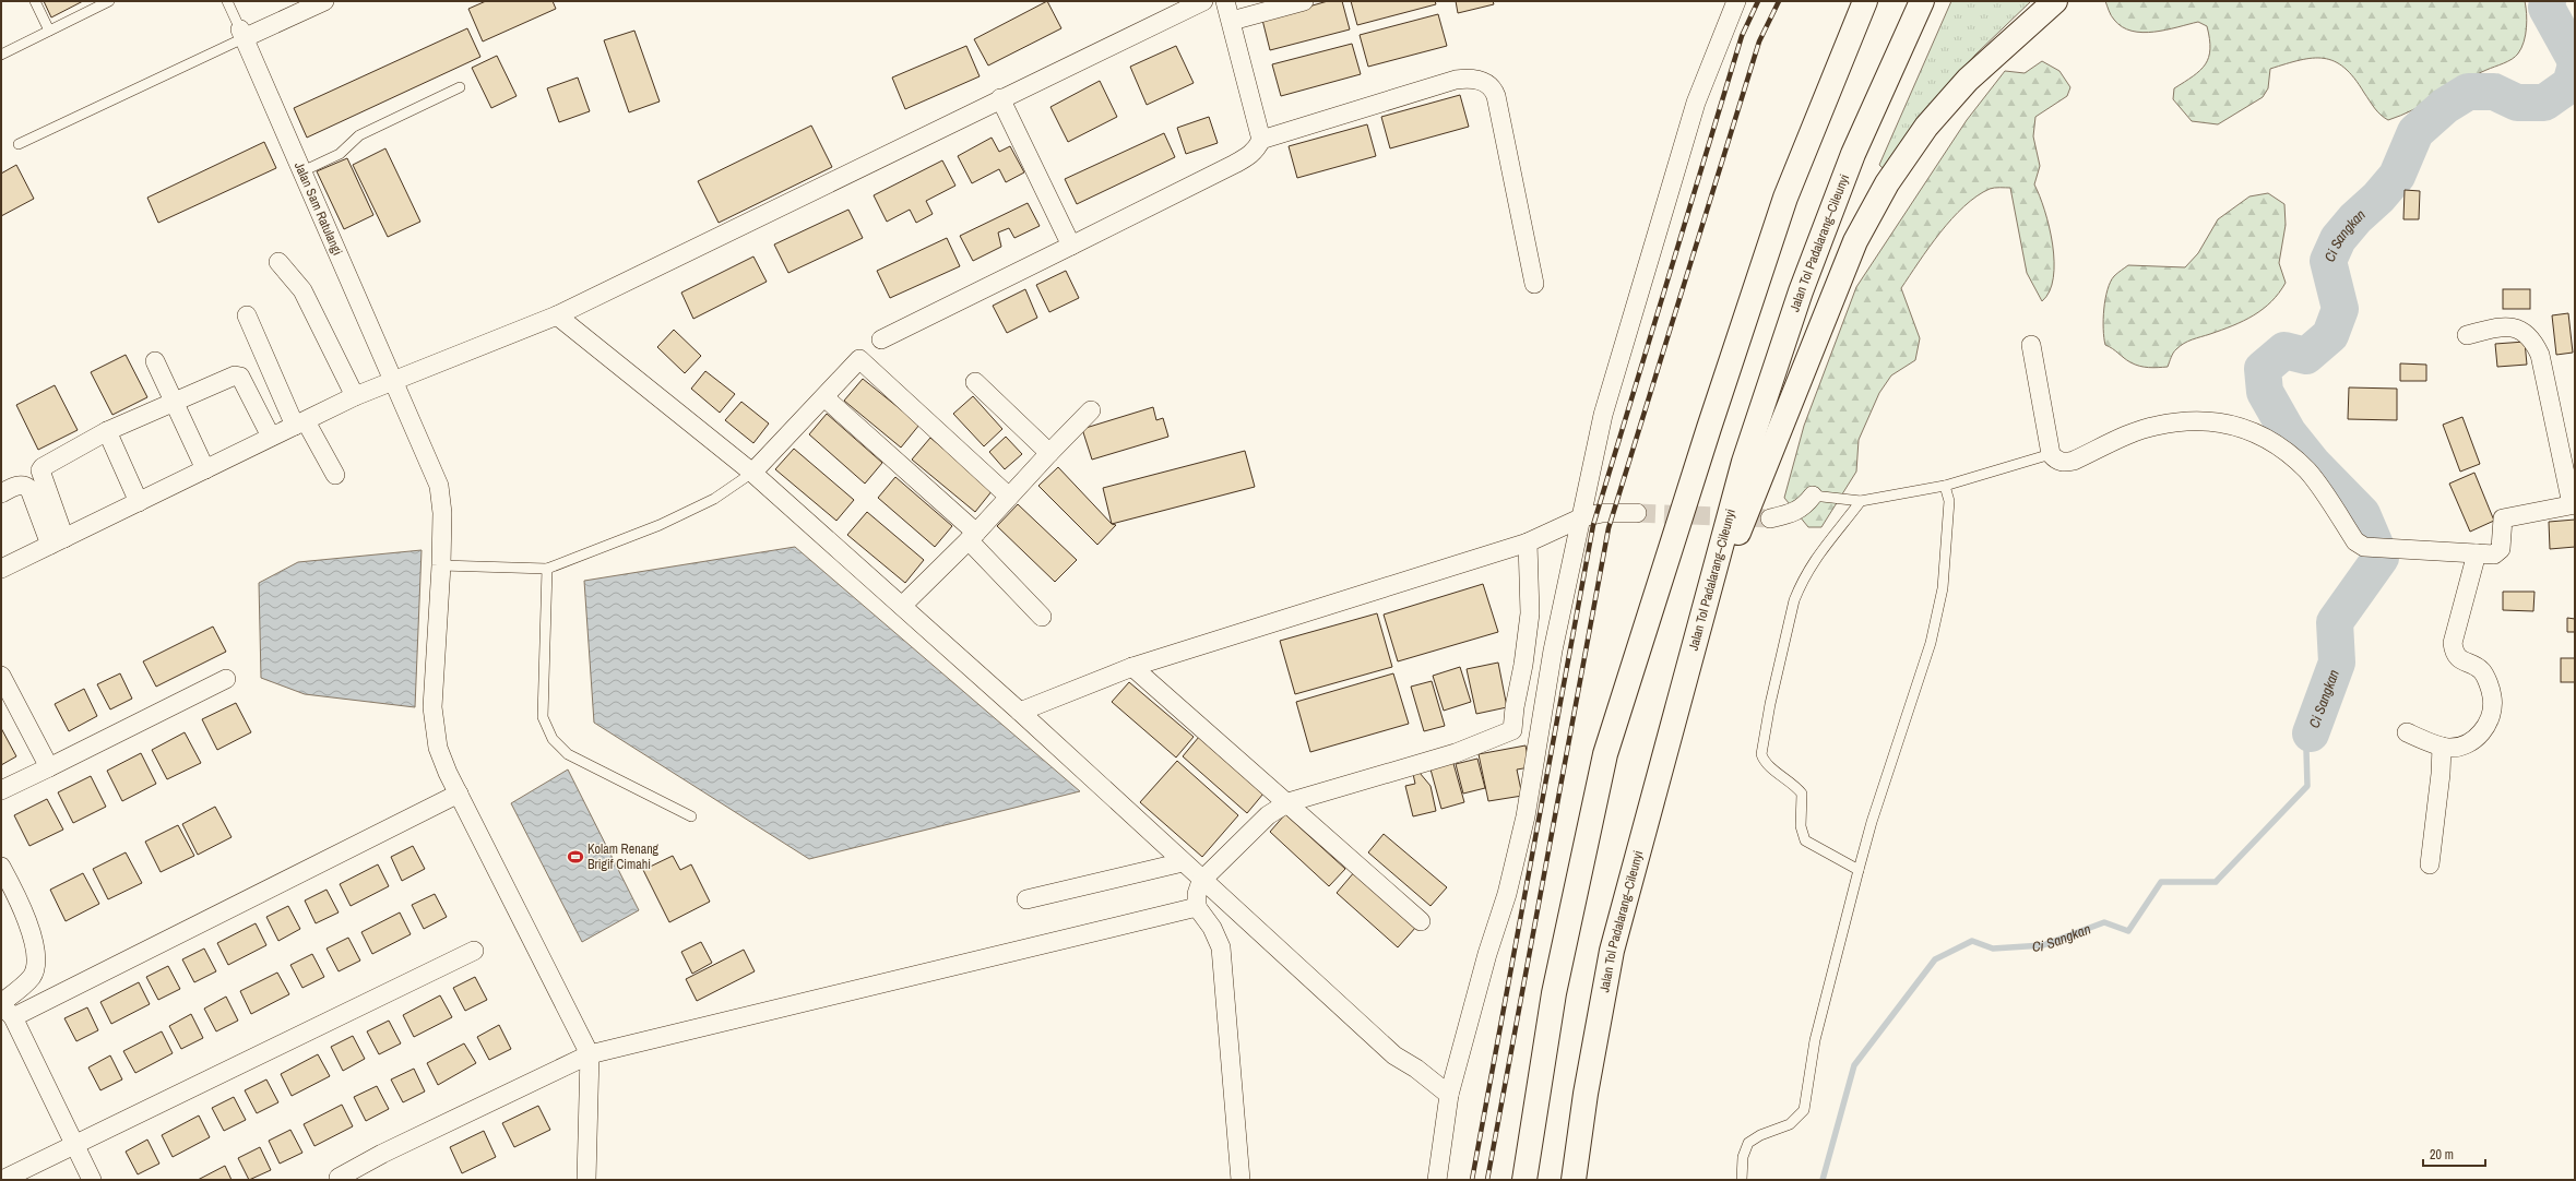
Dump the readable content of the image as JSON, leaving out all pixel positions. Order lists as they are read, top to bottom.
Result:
{
  "streets": {
    "highway": ["Jalan Tol Padalarang–Cileunyi"],
    "street": ["Jalan Sam Ratulangi"]
  },
  "water": ["Ci Sangkan"],
  "places": {
    "sports": ["Kolam Renang Brigif Cimahi"]
  },
  "scale_bar": "20 m"
}
